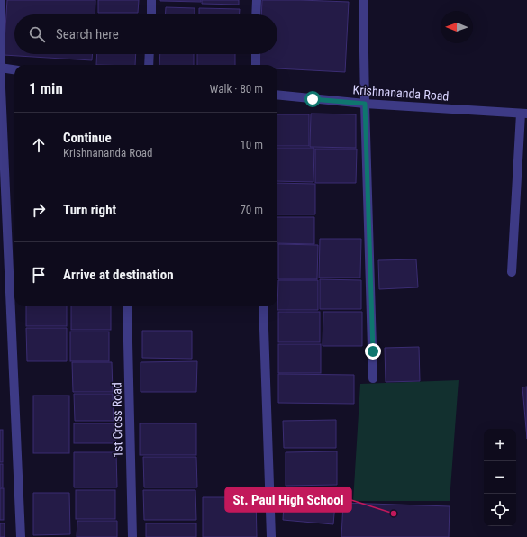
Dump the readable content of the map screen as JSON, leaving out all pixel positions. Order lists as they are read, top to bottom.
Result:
{
  "streets": {
    "street": ["Krishnananda Road", "1st Cross Road"]
  },
  "places": ["St. Paul High School"],
  "north": "left",
  "page": {
    "search": "Search here",
    "heading": ["1 min", "Walk · 80 m"],
    "list": [
      ["Continue", "Krishnananda Road", "10 m"],
      ["Turn right", "70 m"],
      "Arrive at destination"
    ],
    "map_buttons": ["+", "−"]
  }
}
